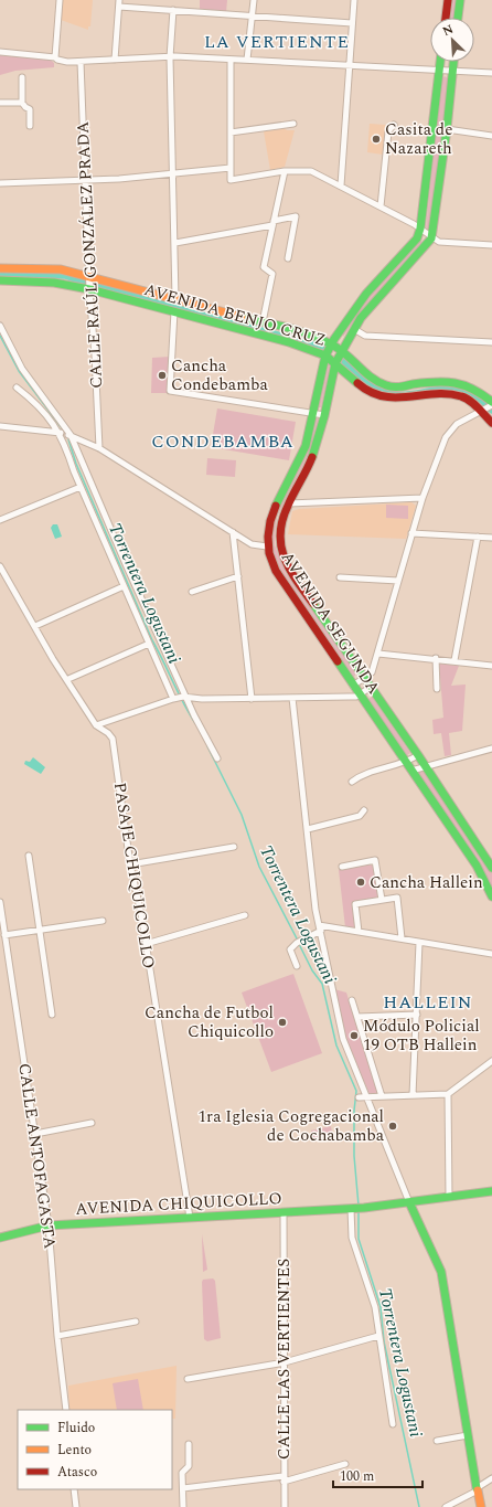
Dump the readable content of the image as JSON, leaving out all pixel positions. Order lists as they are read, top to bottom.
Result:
{
  "streets": {
    "main road": ["AVENIDA BENJO CRUZ", "AVENIDA SEGUNDA", "AVENIDA CHIQUICOLLO"],
    "street": [
      "CALLE RAÚL GONZÁLEZ PRADA",
      "PASAJE CHIQUICOLLO",
      "CALLE ANTOFAGASTA",
      "CALLE LAS VERTIENTES"
    ]
  },
  "crossings": [
    ["CALLE RAÚL GONZÁLEZ PRADA", "AVENIDA BENJO CRUZ"],
    ["AVENIDA BENJO CRUZ", "AVENIDA SEGUNDA"],
    ["PASAJE CHIQUICOLLO", "AVENIDA CHIQUICOLLO"],
    ["CALLE ANTOFAGASTA", "AVENIDA CHIQUICOLLO"],
    ["AVENIDA CHIQUICOLLO", "CALLE LAS VERTIENTES"]
  ],
  "districts": ["LA VERTIENTE", "CONDEBAMBA", "HALLEIN"],
  "water": ["Torrentera Logustani"],
  "places": [
    "Casita de Nazareth",
    "Cancha Condebamba",
    "Cancha Hallein",
    "Cancha de Futbol Chiquicollo",
    "Módulo Policial 19 OTB Hallein",
    "1ra Iglesia Cogregacional de Cochabamba"
  ],
  "legend": ["Fluido", "Lento", "Atasco"],
  "scale_bar": "100 m",
  "north": "top left"
}
